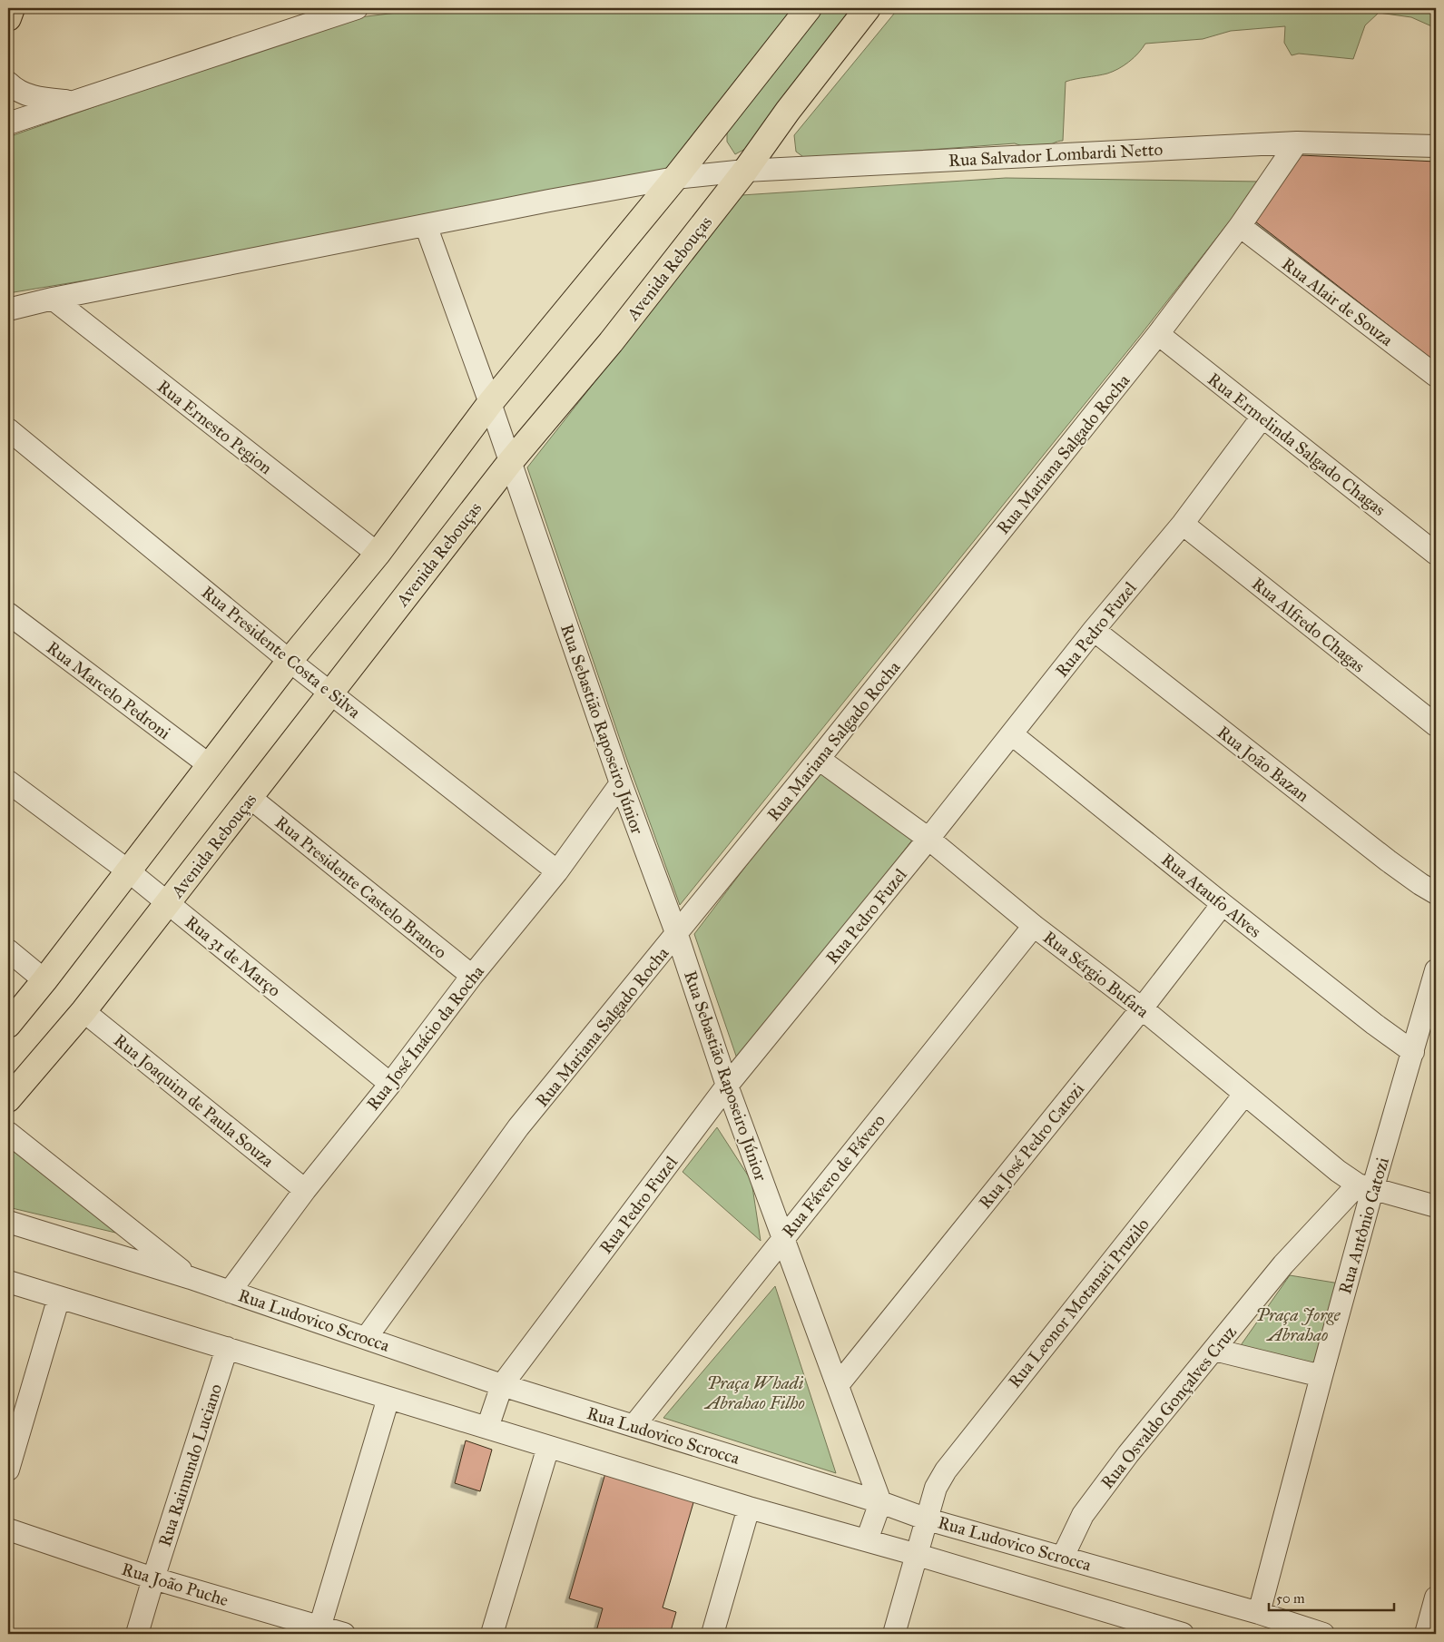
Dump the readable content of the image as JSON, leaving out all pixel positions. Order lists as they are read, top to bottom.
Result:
{
  "streets": {
    "main road": ["Avenida Rebouças"],
    "street": [
      "Rua Salvador Lombardi Netto",
      "Rua Alair de Souza",
      "Rua Ernesto Pegion",
      "Rua Ermelinda Salgado Chagas",
      "Rua Mariana Salgado Rocha",
      "Rua Alfredo Chagas",
      "Rua Pedro Fuzel",
      "Rua Presidente Costa e Silva",
      "Rua Marcelo Pedroni",
      "Rua Sebastião Raposeiro Júnior",
      "Rua João Bazan",
      "Rua Presidente Castelo Branco",
      "Rua Ataufo Alves",
      "Rua 31 de Março",
      "Rua Sérgio Bufara",
      "Rua José Inácio da Rocha",
      "Rua Joaquim de Paula Souza",
      "Rua José Pedro Catozi",
      "Rua Fávero de Fávero",
      "Rua Antônio Catozi",
      "Rua Leonor Motanari Pruzilo",
      "Rua Ludovico Scrocca",
      "Rua Osvaldo Gonçalves Cruz",
      "Rua Raimundo Luciano",
      "Rua João Puche"
    ]
  },
  "crossings": [
    ["Rua Salvador Lombardi Netto", "Avenida Rebouças"],
    ["Rua Salvador Lombardi Netto", "Rua Ernesto Pegion"],
    ["Rua Salvador Lombardi Netto", "Rua Mariana Salgado Rocha"],
    ["Rua Salvador Lombardi Netto", "Rua Sebastião Raposeiro Júnior"],
    ["Avenida Rebouças", "Rua Presidente Costa e Silva"],
    ["Avenida Rebouças", "Rua Sebastião Raposeiro Júnior"],
    ["Avenida Rebouças", "Rua Presidente Castelo Branco"],
    ["Avenida Rebouças", "Rua 31 de Março"],
    ["Avenida Rebouças", "Rua Joaquim de Paula Souza"],
    ["Rua Alair de Souza", "Rua Mariana Salgado Rocha"],
    ["Rua Ermelinda Salgado Chagas", "Rua Mariana Salgado Rocha"],
    ["Rua Ermelinda Salgado Chagas", "Rua Pedro Fuzel"],
    ["Rua Mariana Salgado Rocha", "Rua Sebastião Raposeiro Júnior"],
    ["Rua Mariana Salgado Rocha", "Rua Sérgio Bufara"],
    ["Rua Mariana Salgado Rocha", "Rua Ludovico Scrocca"],
    ["Rua Alfredo Chagas", "Rua Pedro Fuzel"],
    ["Rua Pedro Fuzel", "Rua Sebastião Raposeiro Júnior"],
    ["Rua Pedro Fuzel", "Rua João Bazan"],
    ["Rua Pedro Fuzel", "Rua Ataufo Alves"],
    ["Rua Pedro Fuzel", "Rua Sérgio Bufara"],
    ["Rua Pedro Fuzel", "Rua Ludovico Scrocca"],
    ["Rua Presidente Costa e Silva", "Rua José Inácio da Rocha"],
    ["Rua Sebastião Raposeiro Júnior", "Rua José Inácio da Rocha"],
    ["Rua Sebastião Raposeiro Júnior", "Rua José Pedro Catozi"],
    ["Rua Sebastião Raposeiro Júnior", "Rua Fávero de Fávero"],
    ["Rua Sebastião Raposeiro Júnior", "Rua Ludovico Scrocca"],
    ["Rua Presidente Castelo Branco", "Rua José Inácio da Rocha"],
    ["Rua Ataufo Alves", "Rua José Pedro Catozi"],
    ["Rua Ataufo Alves", "Rua Antônio Catozi"],
    ["Rua 31 de Março", "Rua José Inácio da Rocha"],
    ["Rua Sérgio Bufara", "Rua José Pedro Catozi"],
    ["Rua Sérgio Bufara", "Rua Fávero de Fávero"],
    ["Rua Sérgio Bufara", "Rua Antônio Catozi"],
    ["Rua Sérgio Bufara", "Rua Leonor Motanari Pruzilo"],
    ["Rua Sérgio Bufara", "Rua Osvaldo Gonçalves Cruz"],
    ["Rua José Inácio da Rocha", "Rua Joaquim de Paula Souza"],
    ["Rua José Inácio da Rocha", "Rua Ludovico Scrocca"],
    ["Rua Fávero de Fávero", "Rua Ludovico Scrocca"],
    ["Rua Antônio Catozi", "Rua Ludovico Scrocca"],
    ["Rua Antônio Catozi", "Rua Osvaldo Gonçalves Cruz"],
    ["Rua Leonor Motanari Pruzilo", "Rua Ludovico Scrocca"],
    ["Rua Ludovico Scrocca", "Rua Osvaldo Gonçalves Cruz"],
    ["Rua Raimundo Luciano", "Rua João Puche"]
  ],
  "parks": ["Praça Jorge Abrahao", "Praça Whadi Abrahao Filho"],
  "scale_bar": "50 m"
}
